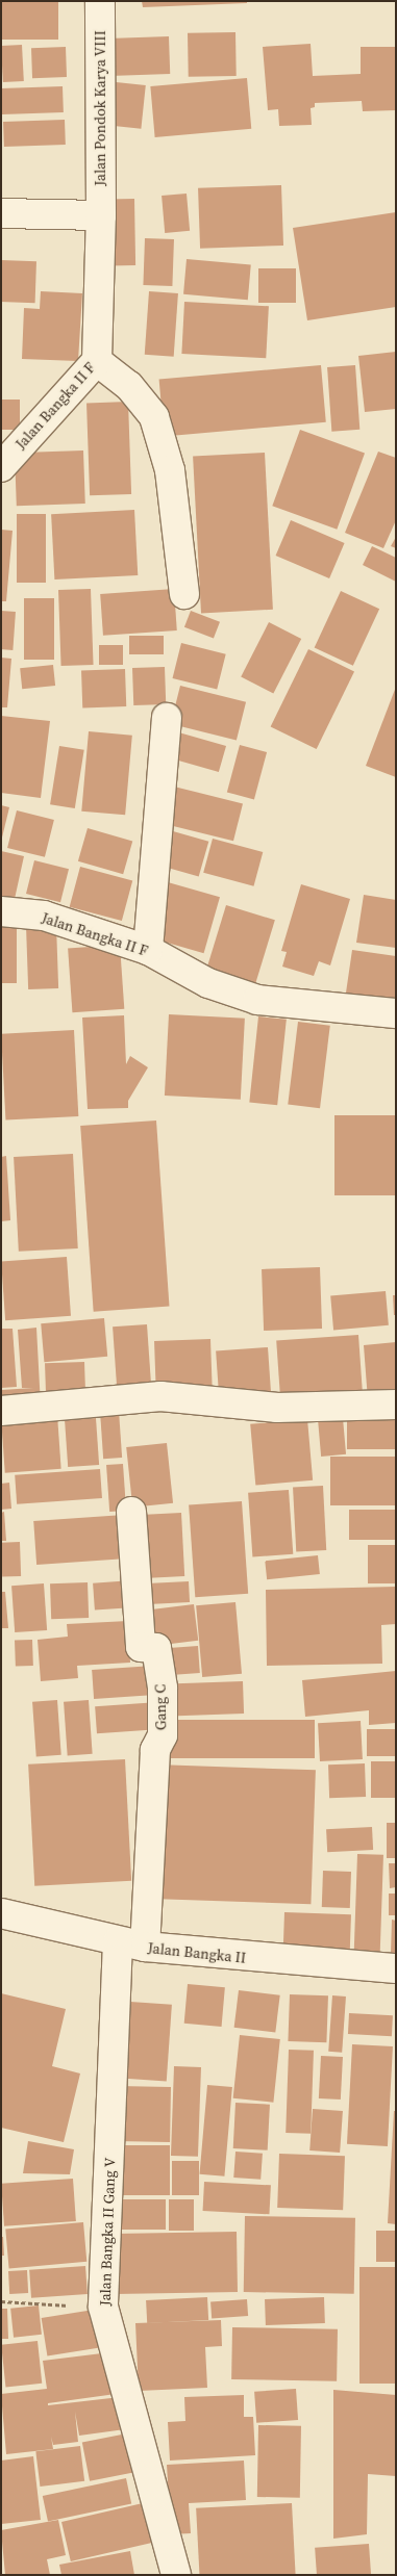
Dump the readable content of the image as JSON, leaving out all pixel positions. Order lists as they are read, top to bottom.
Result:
{
  "streets": {
    "street": [
      "Jalan Pondok Karya VIII",
      "Jalan Bangka II F",
      "Gang C",
      "Jalan Bangka II",
      "Jalan Bangka II Gang V"
    ]
  },
  "crossings": [
    ["Jalan Pondok Karya VIII", "Jalan Bangka II F"],
    ["Gang C", "Jalan Bangka II"],
    ["Gang C", "Jalan Bangka II Gang V"],
    ["Jalan Bangka II", "Jalan Bangka II Gang V"]
  ]
}
